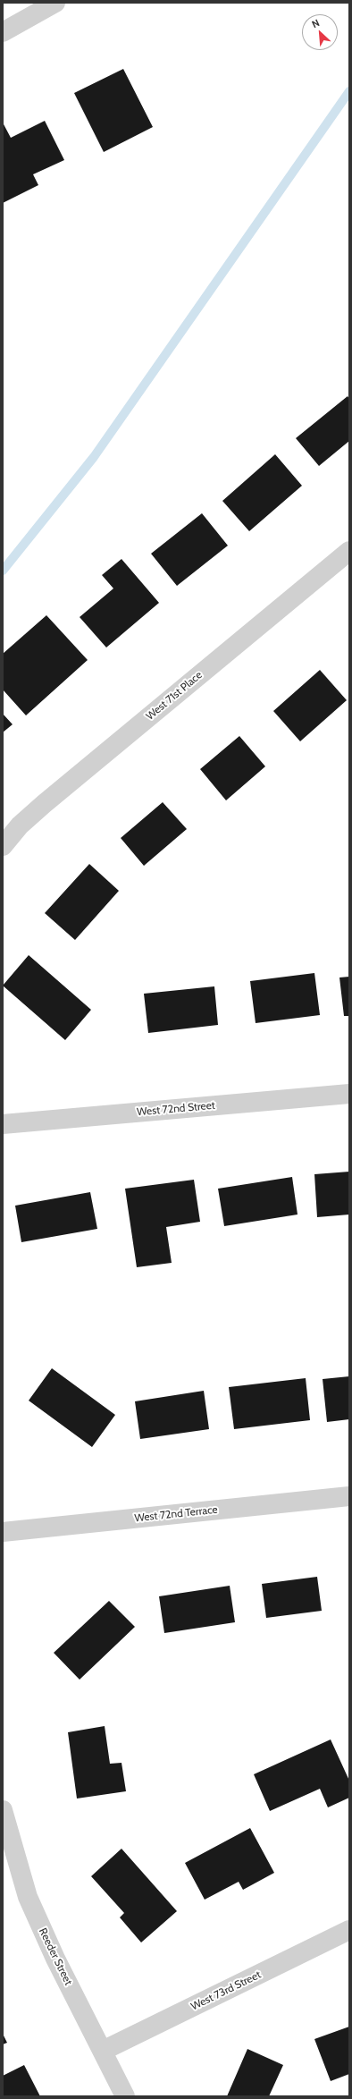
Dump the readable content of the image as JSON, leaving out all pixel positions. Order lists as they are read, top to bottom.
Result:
{
  "streets": {
    "street": [
      "West 71st Place",
      "West 72nd Street",
      "West 72nd Terrace",
      "Reeder Street",
      "West 73rd Street"
    ]
  },
  "crossings": [
    ["Reeder Street", "West 73rd Street"]
  ],
  "north": "top left"
}
